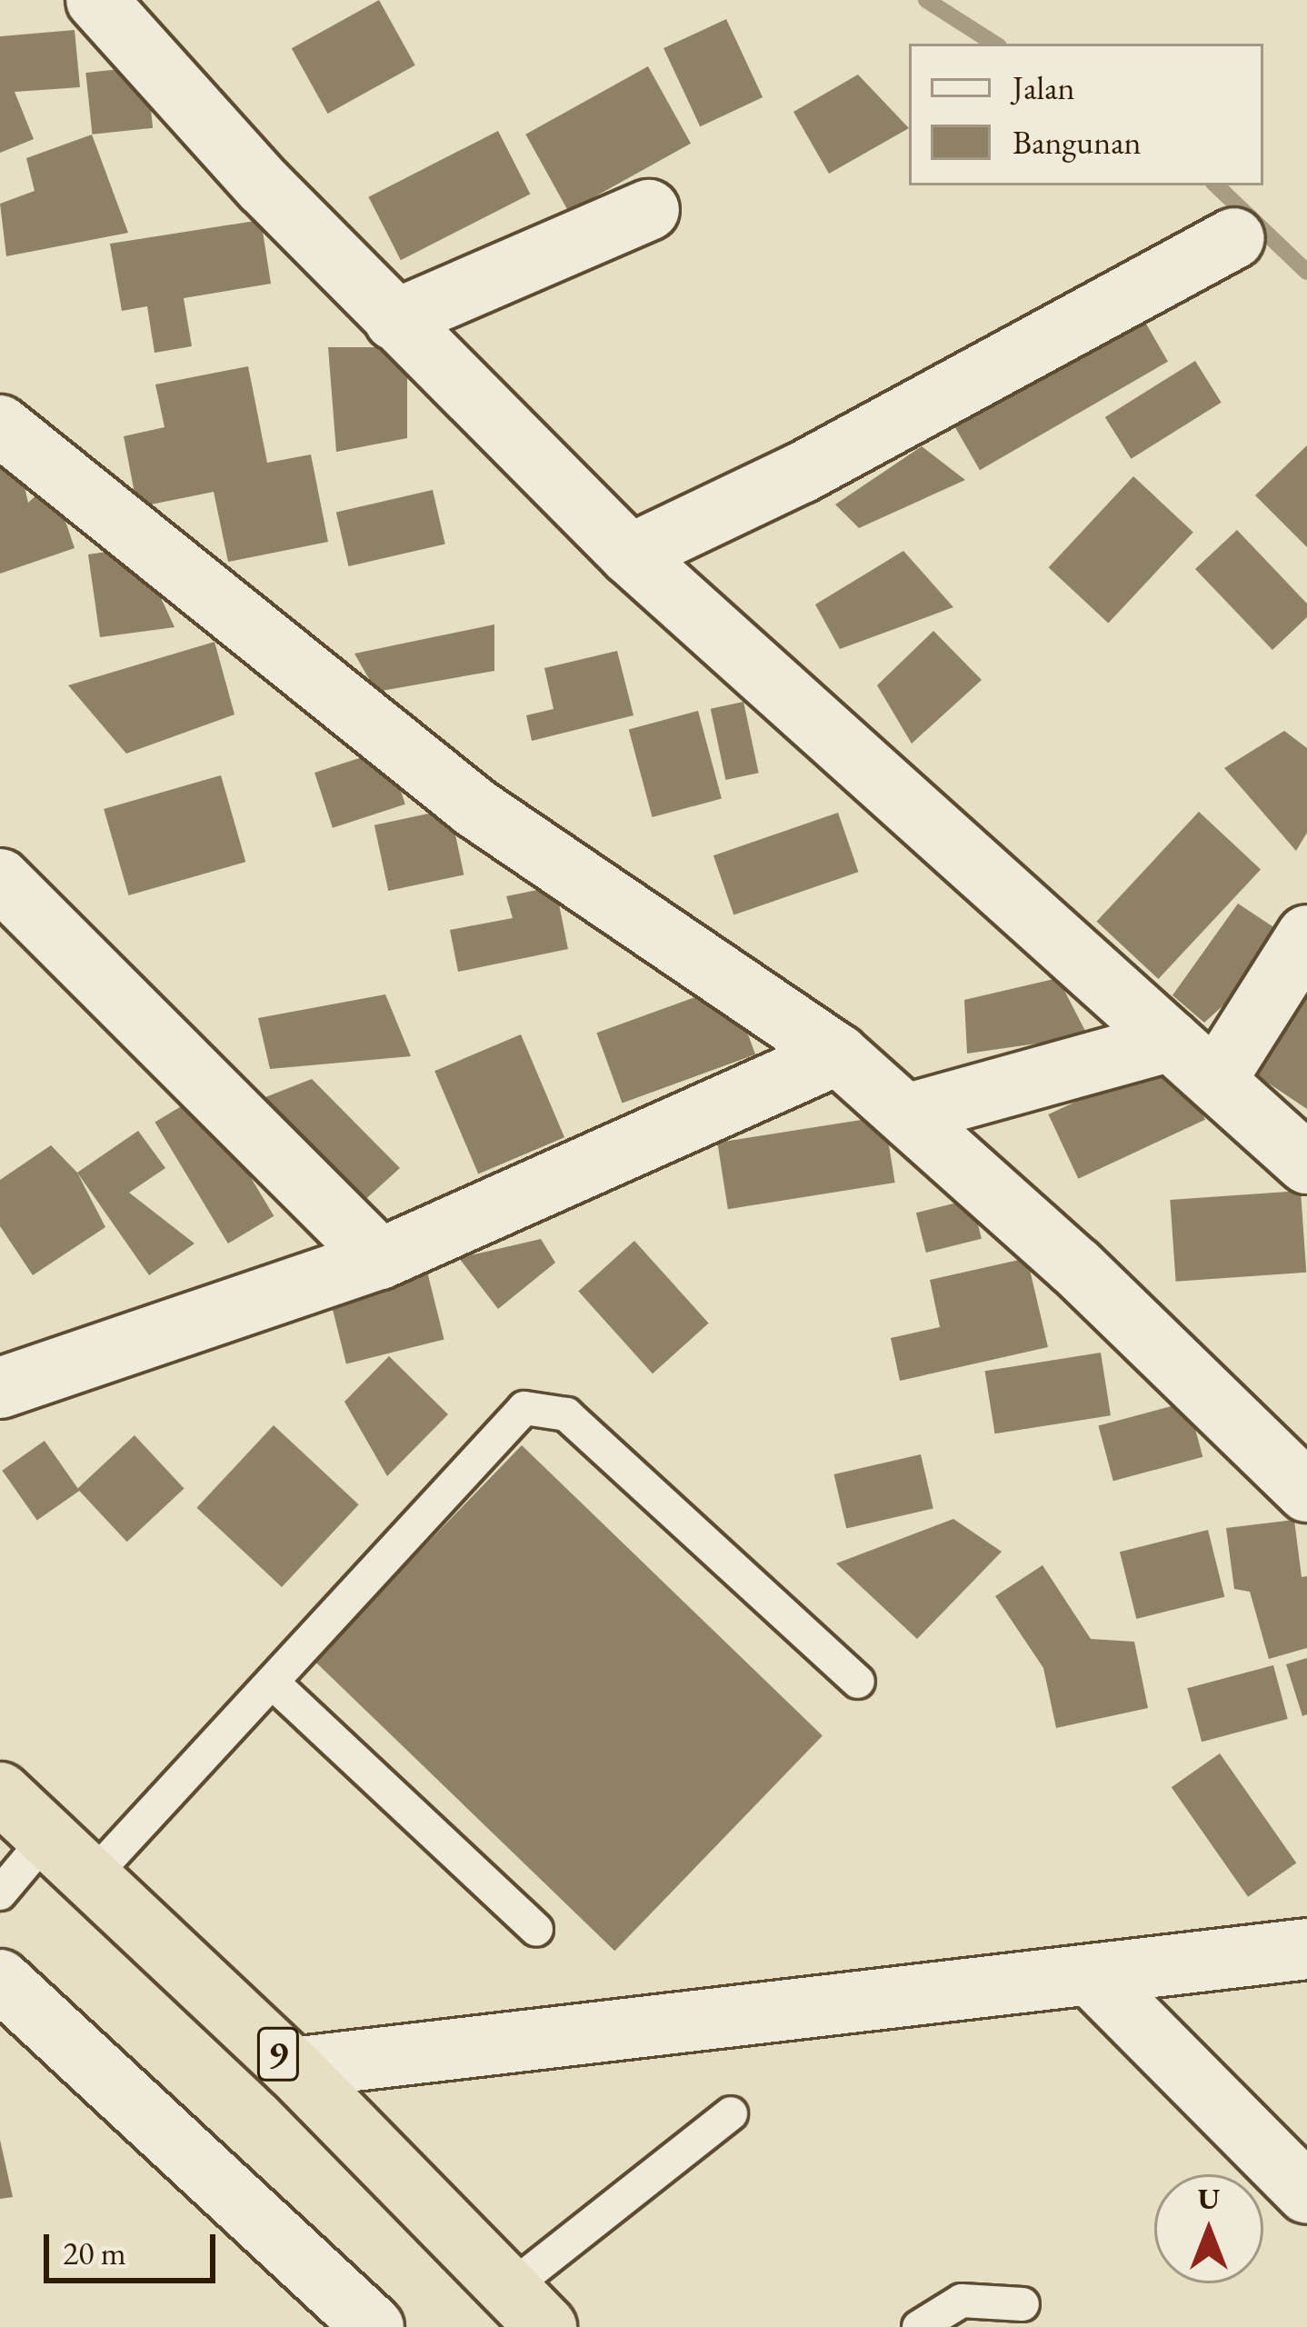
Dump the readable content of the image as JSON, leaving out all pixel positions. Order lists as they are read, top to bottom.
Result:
{
  "streets": {
    "highway": ["9"]
  },
  "legend": ["Jalan", "Bangunan"],
  "scale_bar": "20 m",
  "north": "top"
}
